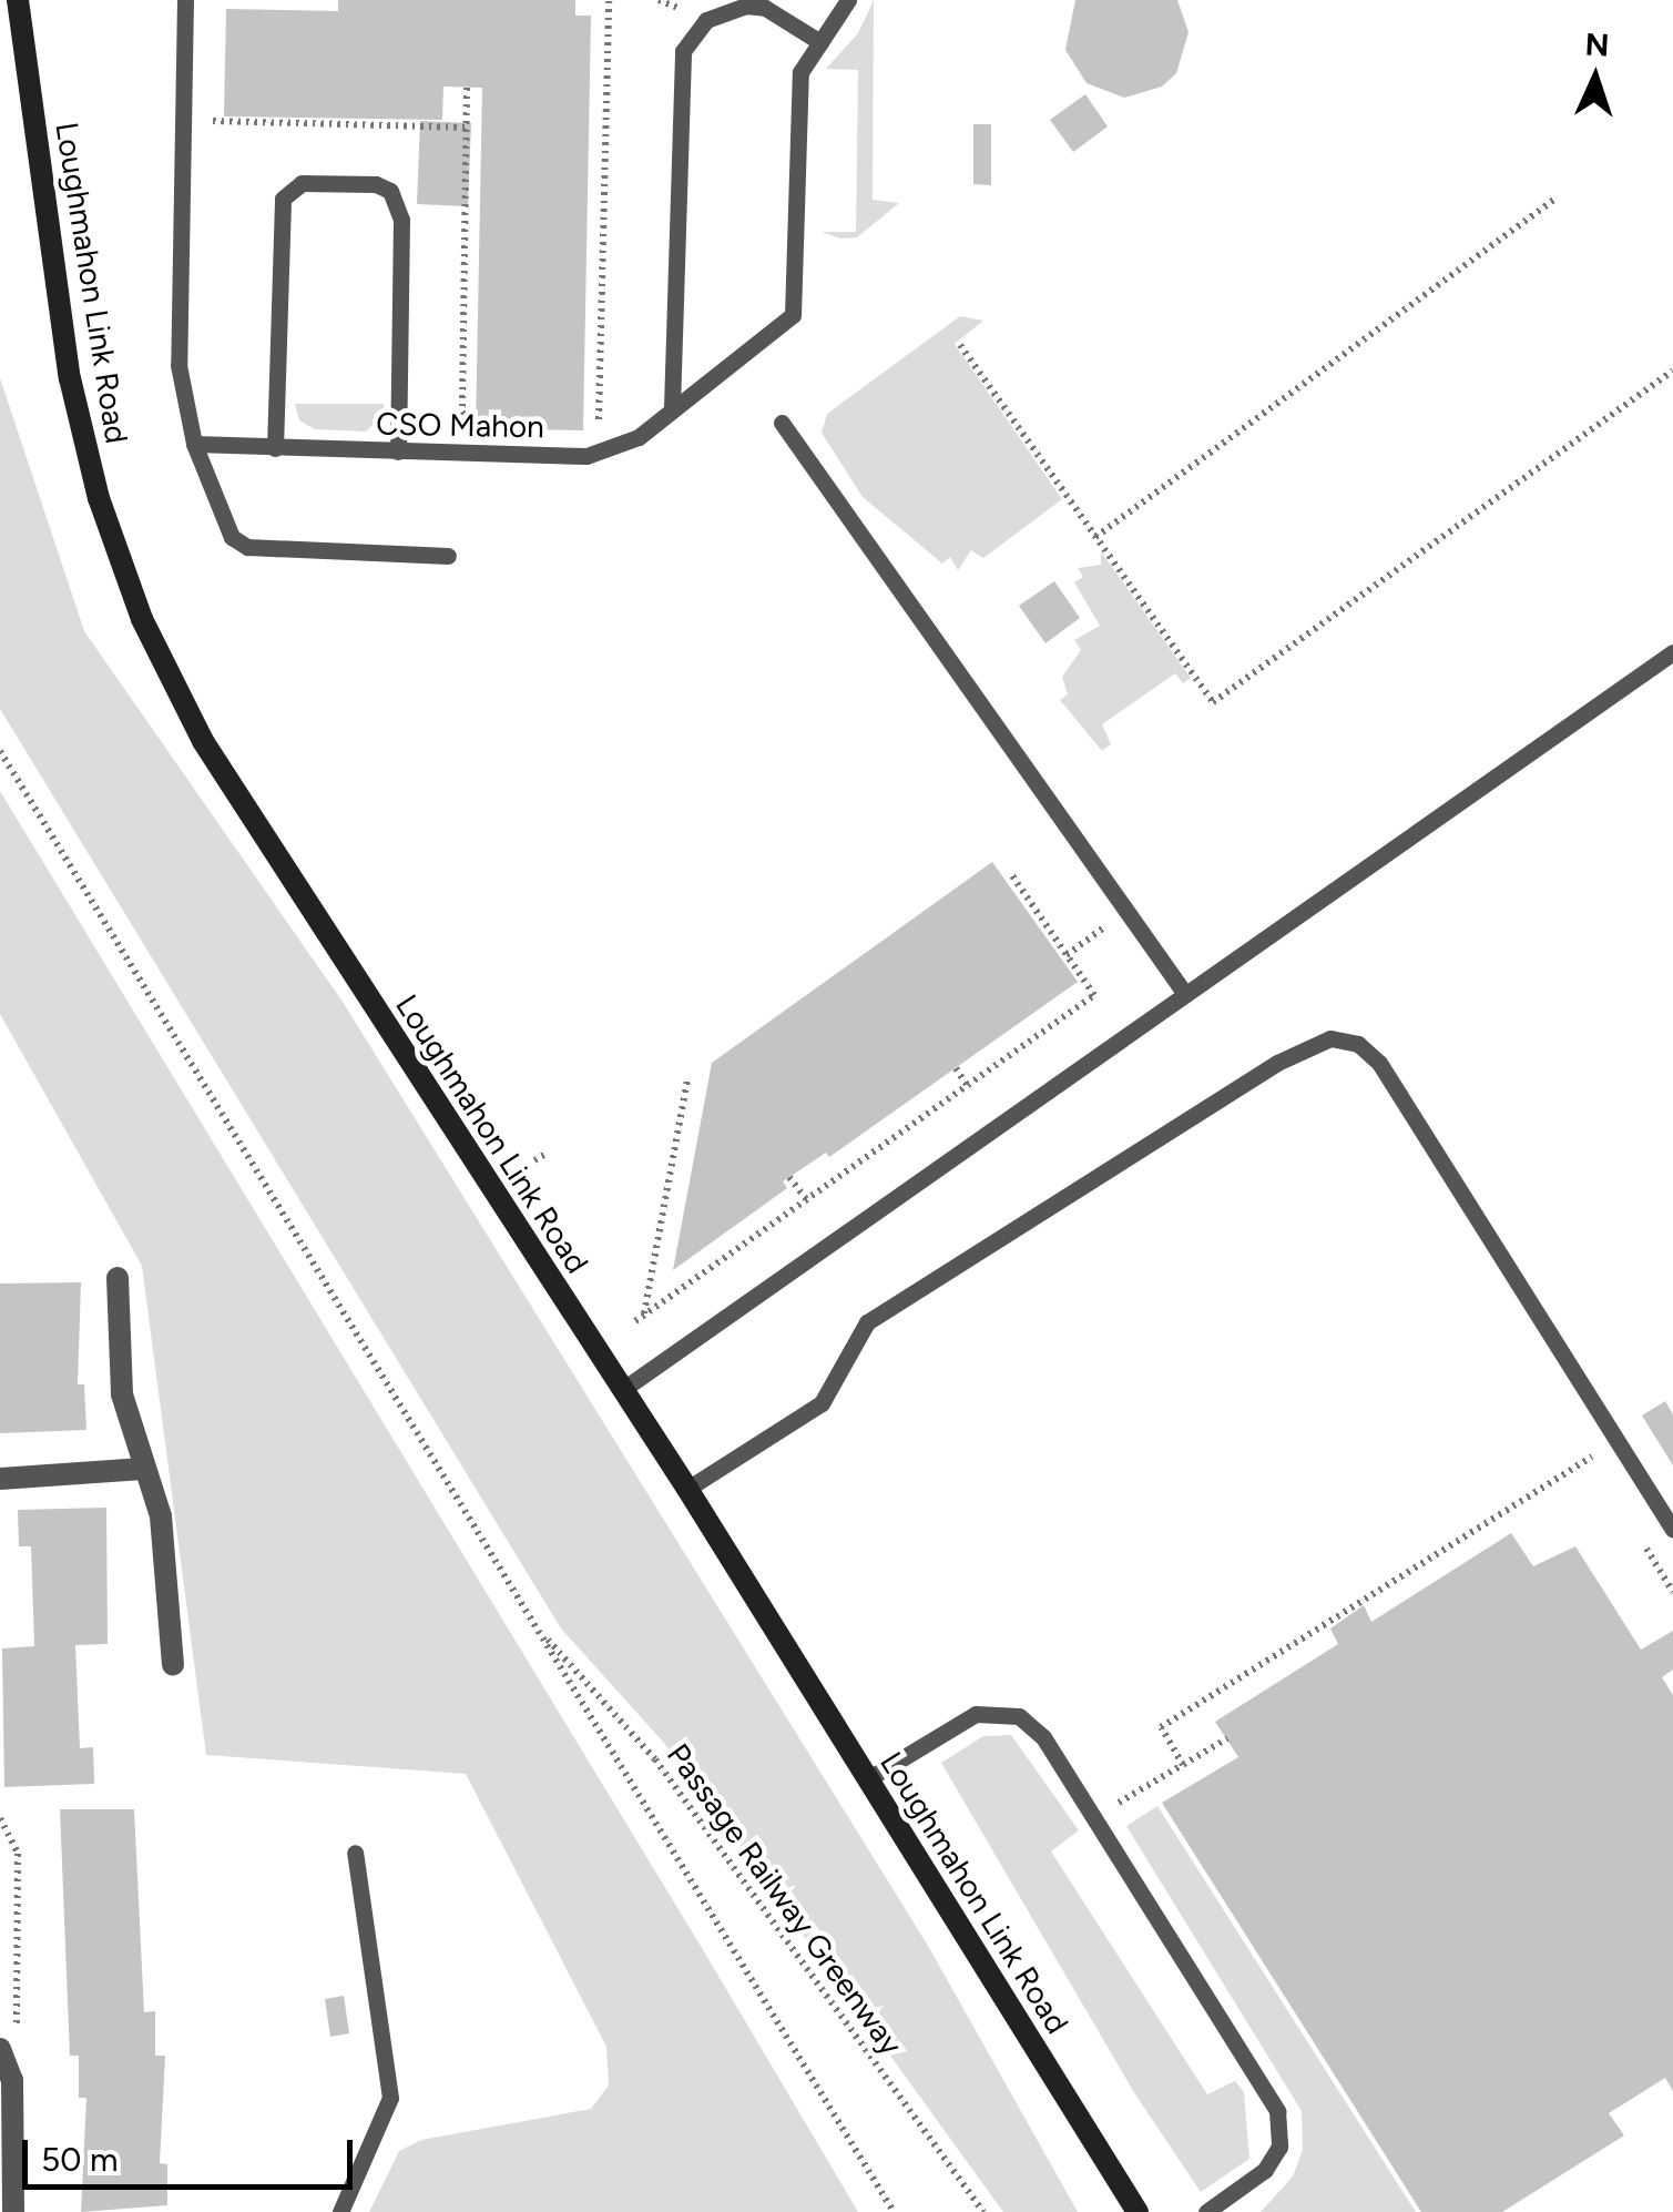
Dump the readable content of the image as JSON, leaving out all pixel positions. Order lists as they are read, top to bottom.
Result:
{
  "streets": {
    "main road": ["Loughmahon Link Road"],
    "lane": ["CSO Mahon"],
    "path": ["Passage Railway Greenway"]
  },
  "scale_bar": "50 m",
  "north": "top"
}
